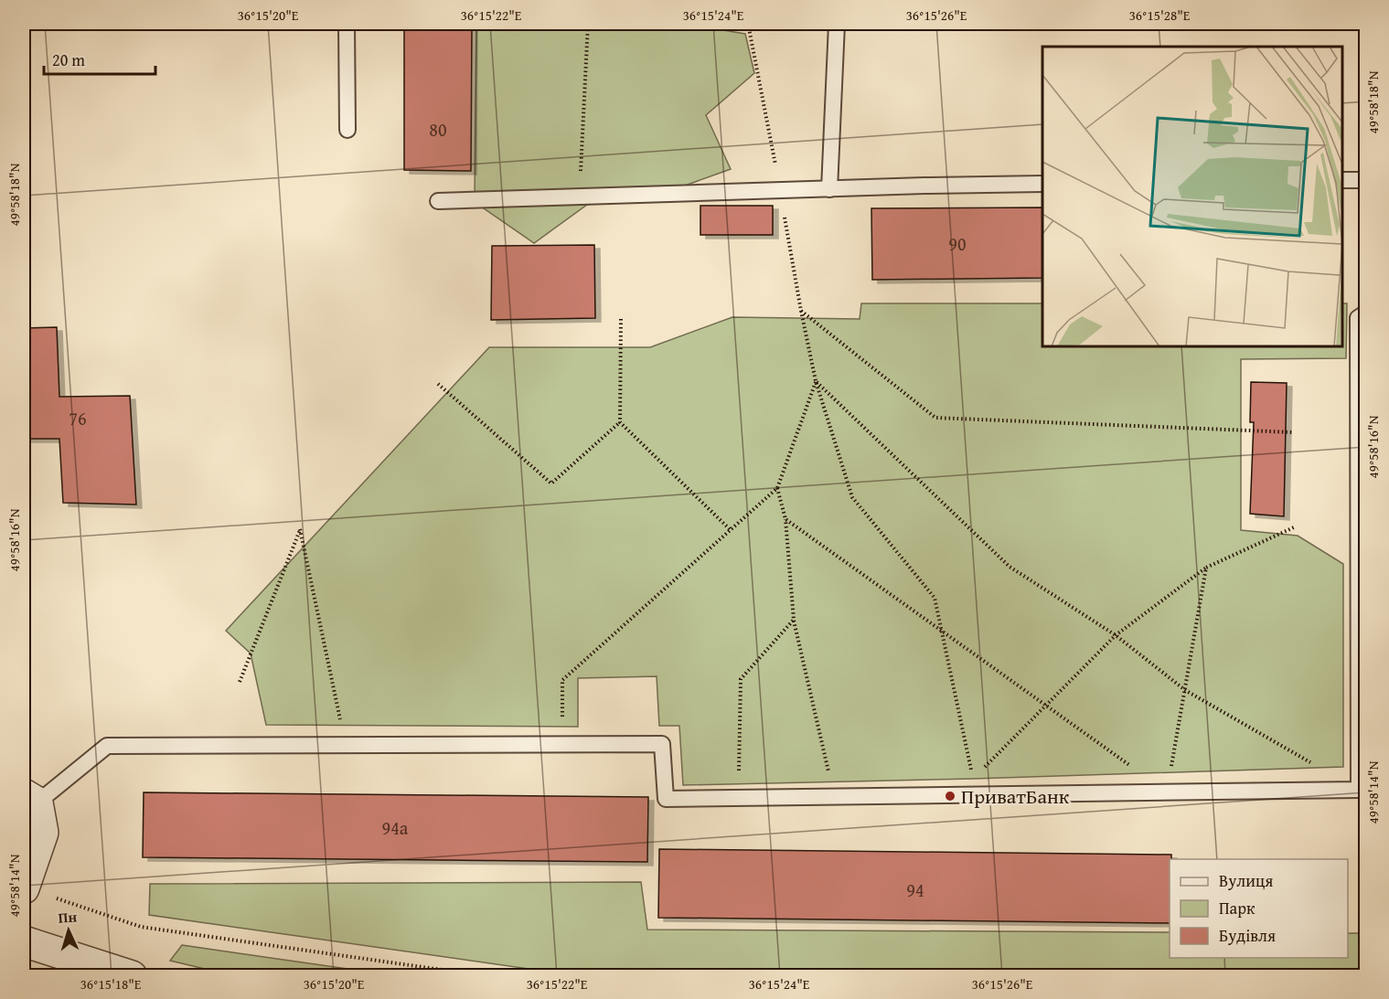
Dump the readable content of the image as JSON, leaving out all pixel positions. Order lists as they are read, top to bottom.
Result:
{
  "places": ["ПриватБанк"],
  "house_numbers": [
    "80",
    "90",
    "76",
    "94а",
    "94"
  ],
  "legend": ["Вулиця", "Парк", "Будівля"],
  "scale_bar": "20 m",
  "north": "top",
  "coordinates": [
    "36°15'20\"E",
    "36°15'22\"E",
    "36°15'24\"E",
    "36°15'26\"E",
    "36°15'28\"E",
    "49°58'18\"N",
    "49°58'16\"N",
    "49°58'14\"N",
    "36°15'18\"E"
  ]
}
